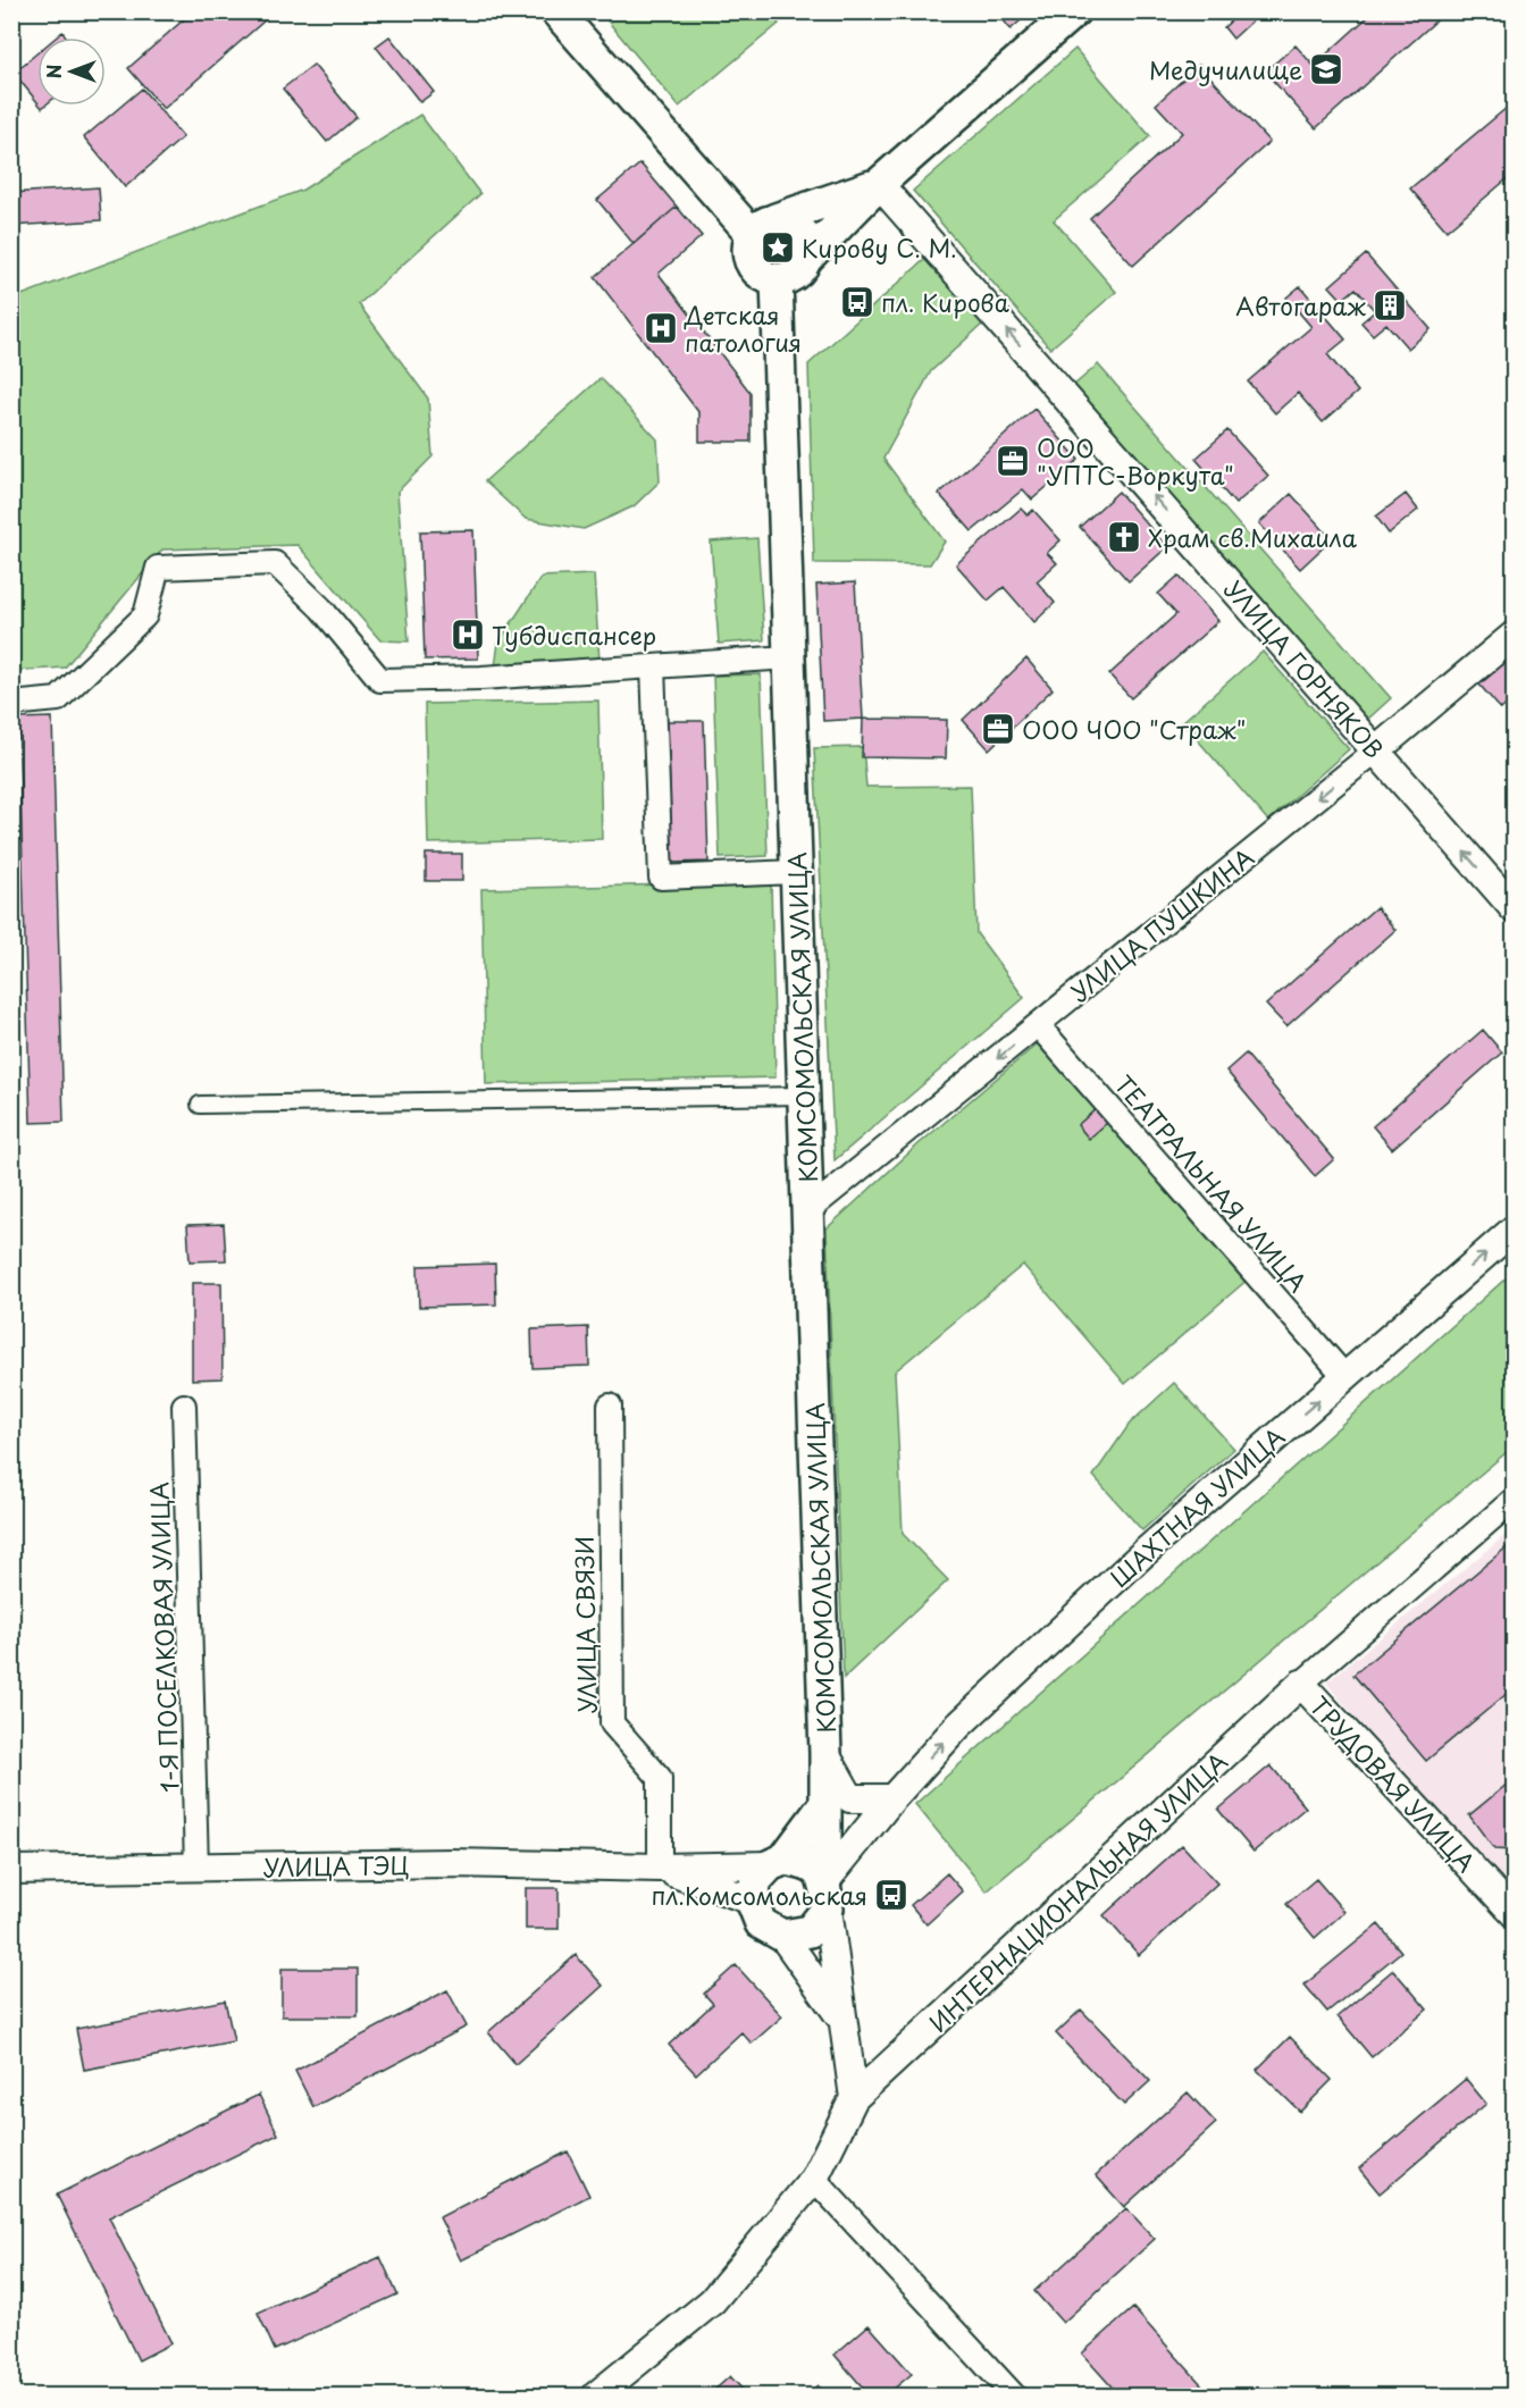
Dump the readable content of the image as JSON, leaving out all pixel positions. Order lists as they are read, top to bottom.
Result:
{
  "streets": {
    "main road": ["КОМСОМОЛЬСКАЯ УЛИЦА"],
    "street": [
      "УЛИЦА ГОРНЯКОВ",
      "УЛИЦА ПУШКИНА",
      "ТЕАТРАЛЬНАЯ УЛИЦА",
      "ШАХТНАЯ УЛИЦА",
      "УЛИЦА СВЯЗИ",
      "1-Я ПОСЕЛКОВАЯ УЛИЦА",
      "ТРУДОВАЯ УЛИЦА",
      "УЛИЦА ТЭЦ",
      "ИНТЕРНАЦИОНАЛЬНАЯ УЛИЦА"
    ]
  },
  "crossings": [
    ["УЛИЦА ГОРНЯКОВ", "УЛИЦА ПУШКИНА"],
    ["УЛИЦА ПУШКИНА", "КОМСОМОЛЬСКАЯ УЛИЦА"],
    ["УЛИЦА ПУШКИНА", "ТЕАТРАЛЬНАЯ УЛИЦА"],
    ["КОМСОМОЛЬСКАЯ УЛИЦА", "ШАХТНАЯ УЛИЦА"],
    ["КОМСОМОЛЬСКАЯ УЛИЦА", "УЛИЦА ТЭЦ"],
    ["ТЕАТРАЛЬНАЯ УЛИЦА", "ШАХТНАЯ УЛИЦА"],
    ["ШАХТНАЯ УЛИЦА", "УЛИЦА ТЭЦ"],
    ["УЛИЦА СВЯЗИ", "УЛИЦА ТЭЦ"],
    ["1-Я ПОСЕЛКОВАЯ УЛИЦА", "УЛИЦА ТЭЦ"],
    ["ТРУДОВАЯ УЛИЦА", "ИНТЕРНАЦИОНАЛЬНАЯ УЛИЦА"]
  ],
  "one_way": ["УЛИЦА ГОРНЯКОВ", "УЛИЦА ПУШКИНА"],
  "places": {
    "school or university": ["Медучилище"],
    "place": ["Кирову С. М."],
    "bus stop": ["пл. Кирова", "пл.Комсомольская"],
    "building": ["Автогараж"],
    "hospital": ["Детская патология", "Тубдиспансер"],
    "office": ["ООО \"УПТС-Воркута\"", "ООО ЧОО \"Страж\""],
    "church": ["Храм св.Михаила"]
  },
  "north": "left"
}
